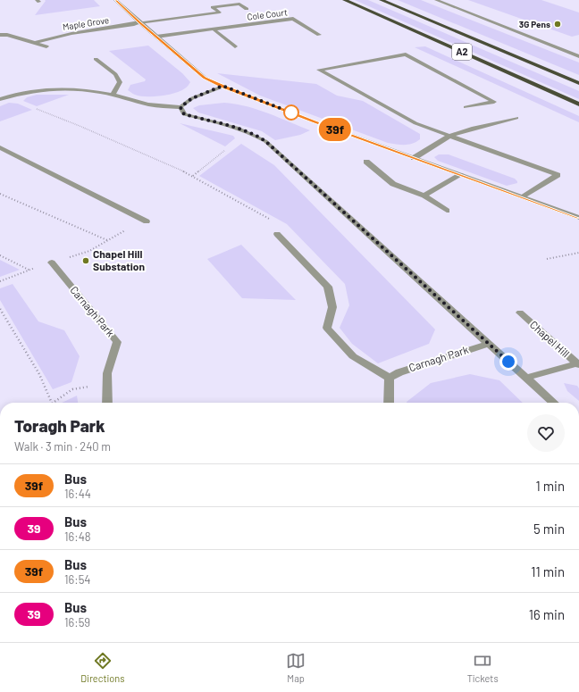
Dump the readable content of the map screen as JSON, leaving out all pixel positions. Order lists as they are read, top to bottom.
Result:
{
  "streets": {
    "highway": ["A2"],
    "street": [
      "Cole Court",
      "Maple Grove",
      "Carnagh Park",
      "Chapel Hill"
    ]
  },
  "places": ["3G Pens", "Chapel Hill Substation"],
  "lines": ["bus line 39f"],
  "page": {
    "on_map": "39f",
    "heading": ["Toragh Park", "Walk · 3 min · 240 m"],
    "list": [
      {
        "mark": "39f",
        "name": "Bus",
        "note": "16:44",
        "value": "1 min"
      },
      {
        "mark": "39",
        "name": "Bus",
        "note": "16:48",
        "value": "5 min"
      },
      {
        "mark": "39f",
        "name": "Bus",
        "note": "16:54",
        "value": "11 min"
      },
      {
        "mark": "39",
        "name": "Bus",
        "note": "16:59",
        "value": "16 min"
      }
    ],
    "tabs": ["Directions", "Map", "Tickets"]
  }
}
